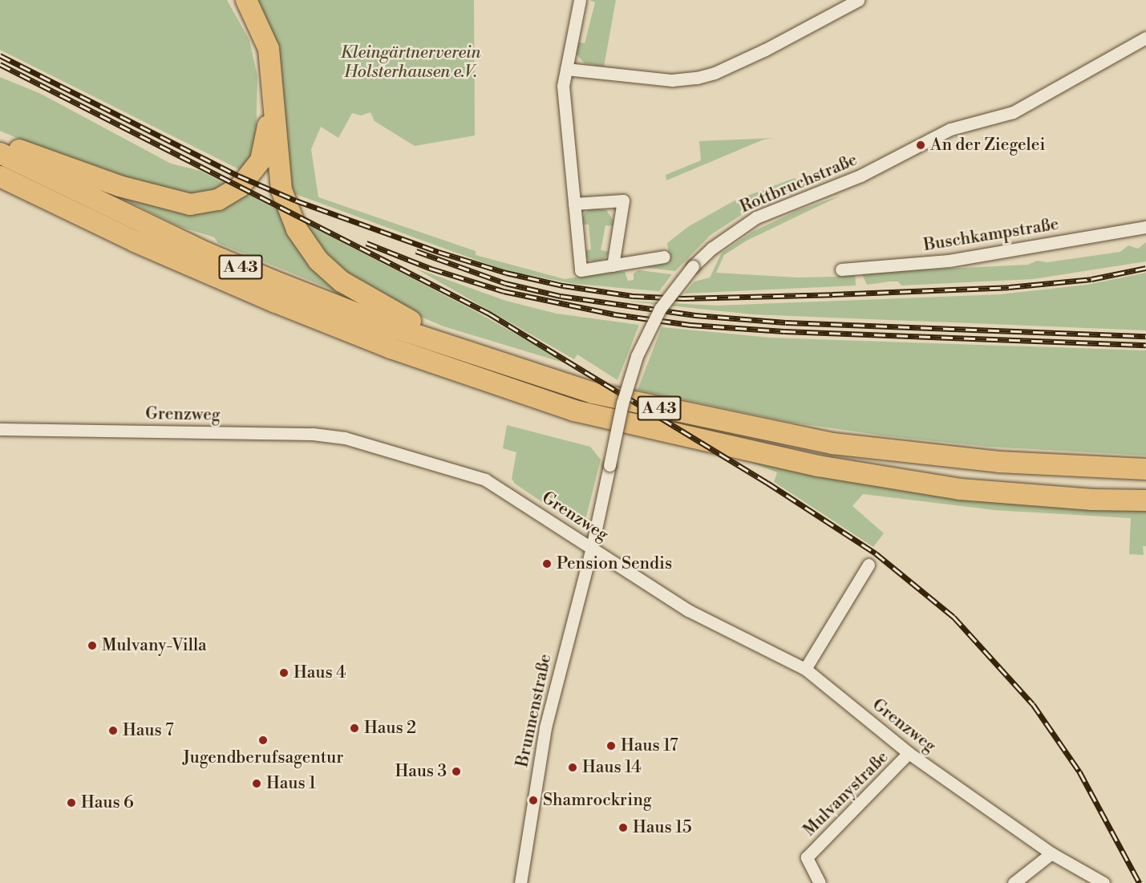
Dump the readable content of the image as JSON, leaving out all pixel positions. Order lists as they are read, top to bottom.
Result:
{
  "streets": {
    "highway": ["A 43"],
    "street": [
      "Rottbruchstraße",
      "Buschkampstraße",
      "Grenzweg",
      "Brunnenstraße",
      "Mulvanystraße"
    ]
  },
  "crossings": [
    ["Rottbruchstraße", "Grenzweg"],
    ["Rottbruchstraße", "Brunnenstraße"],
    ["Grenzweg", "Brunnenstraße"],
    ["Grenzweg", "Mulvanystraße"]
  ],
  "parks": ["Kleingärtnerverein Holsterhausen e.V."],
  "places": [
    "An der Ziegelei",
    "Pension Sendis",
    "Mulvany-Villa",
    "Haus 4",
    "Haus 2",
    "Haus 7",
    "Jugendberufsagentur",
    "Haus 17",
    "Haus 14",
    "Haus 3",
    "Haus 1",
    "Shamrockring",
    "Haus 6",
    "Haus 15"
  ]
}
